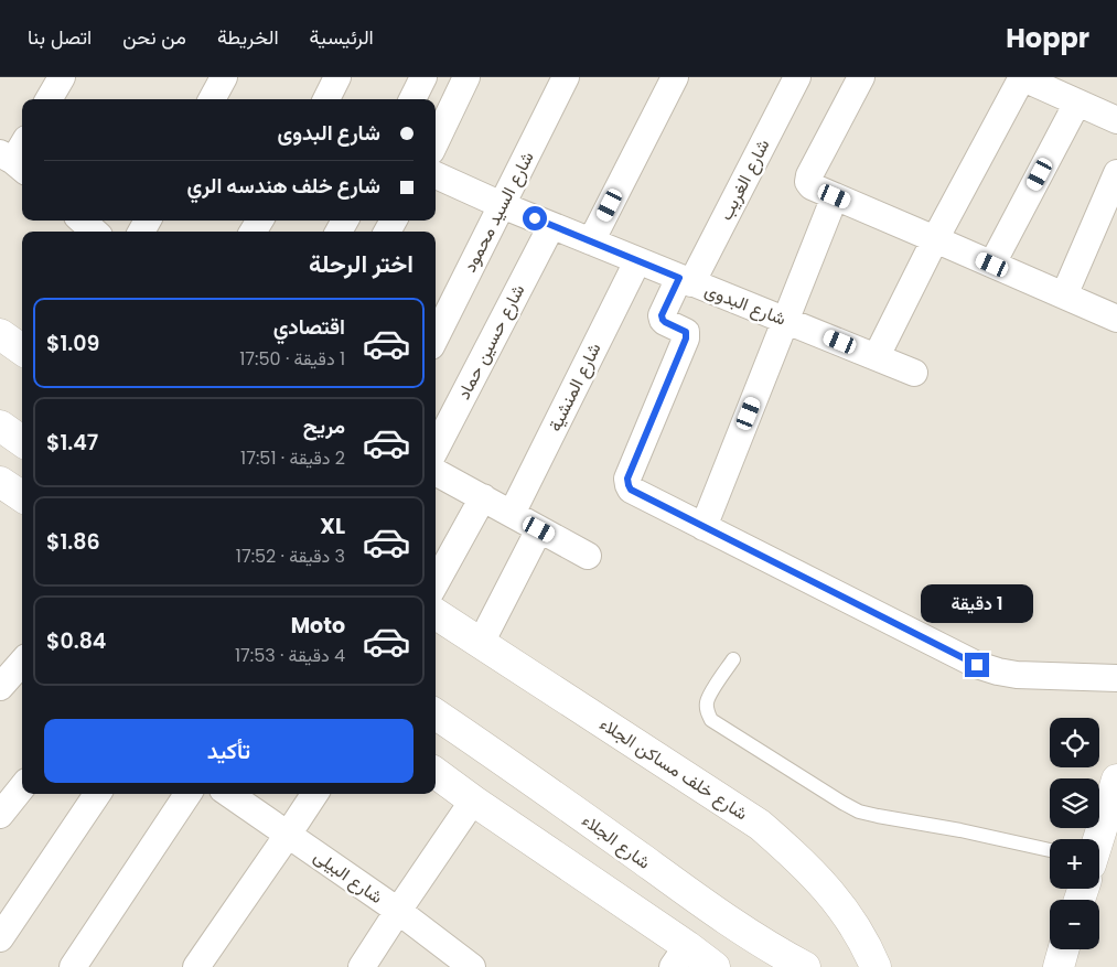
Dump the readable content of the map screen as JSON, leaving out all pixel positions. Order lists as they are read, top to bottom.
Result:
{
  "streets": {
    "street": [
      "شارع الغريب",
      "شارع السيد محمود",
      "شارع البدوى",
      "شارع حسين حماد",
      "شارع المنشية",
      "شارع خلف مساكن الجلاء",
      "شارع الجلاء",
      "شارع البيلى"
    ]
  },
  "crossings": [
    ["شارع الغريب", "شارع البدوى"],
    ["شارع السيد محمود", "شارع البدوى"],
    ["شارع البدوى", "شارع حسين حماد"],
    ["شارع البدوى", "شارع المنشية"]
  ],
  "page": {
    "header": "Hoppr",
    "nav": [
      "الرئيسية",
      "الخريطة",
      "من نحن",
      "اتصل بنا"
    ],
    "banner": ["شارع البدوى", "شارع خلف هندسه الري"],
    "heading": "اختر الرحلة",
    "list": [
      {
        "name": "اقتصادي",
        "note": "1 دقيقة · 17:50",
        "value": "$1.09"
      },
      {
        "name": "مريح",
        "note": "2 دقيقة · 17:51",
        "value": "$1.47"
      },
      {
        "name": "XL",
        "note": "3 دقيقة · 17:52",
        "value": "$1.86"
      },
      {
        "name": "Moto",
        "note": "4 دقيقة · 17:53",
        "value": "$0.84"
      }
    ],
    "bubble": "1 دقيقة",
    "buttons": "تأكيد",
    "map_buttons": ["+", "−"]
  }
}
